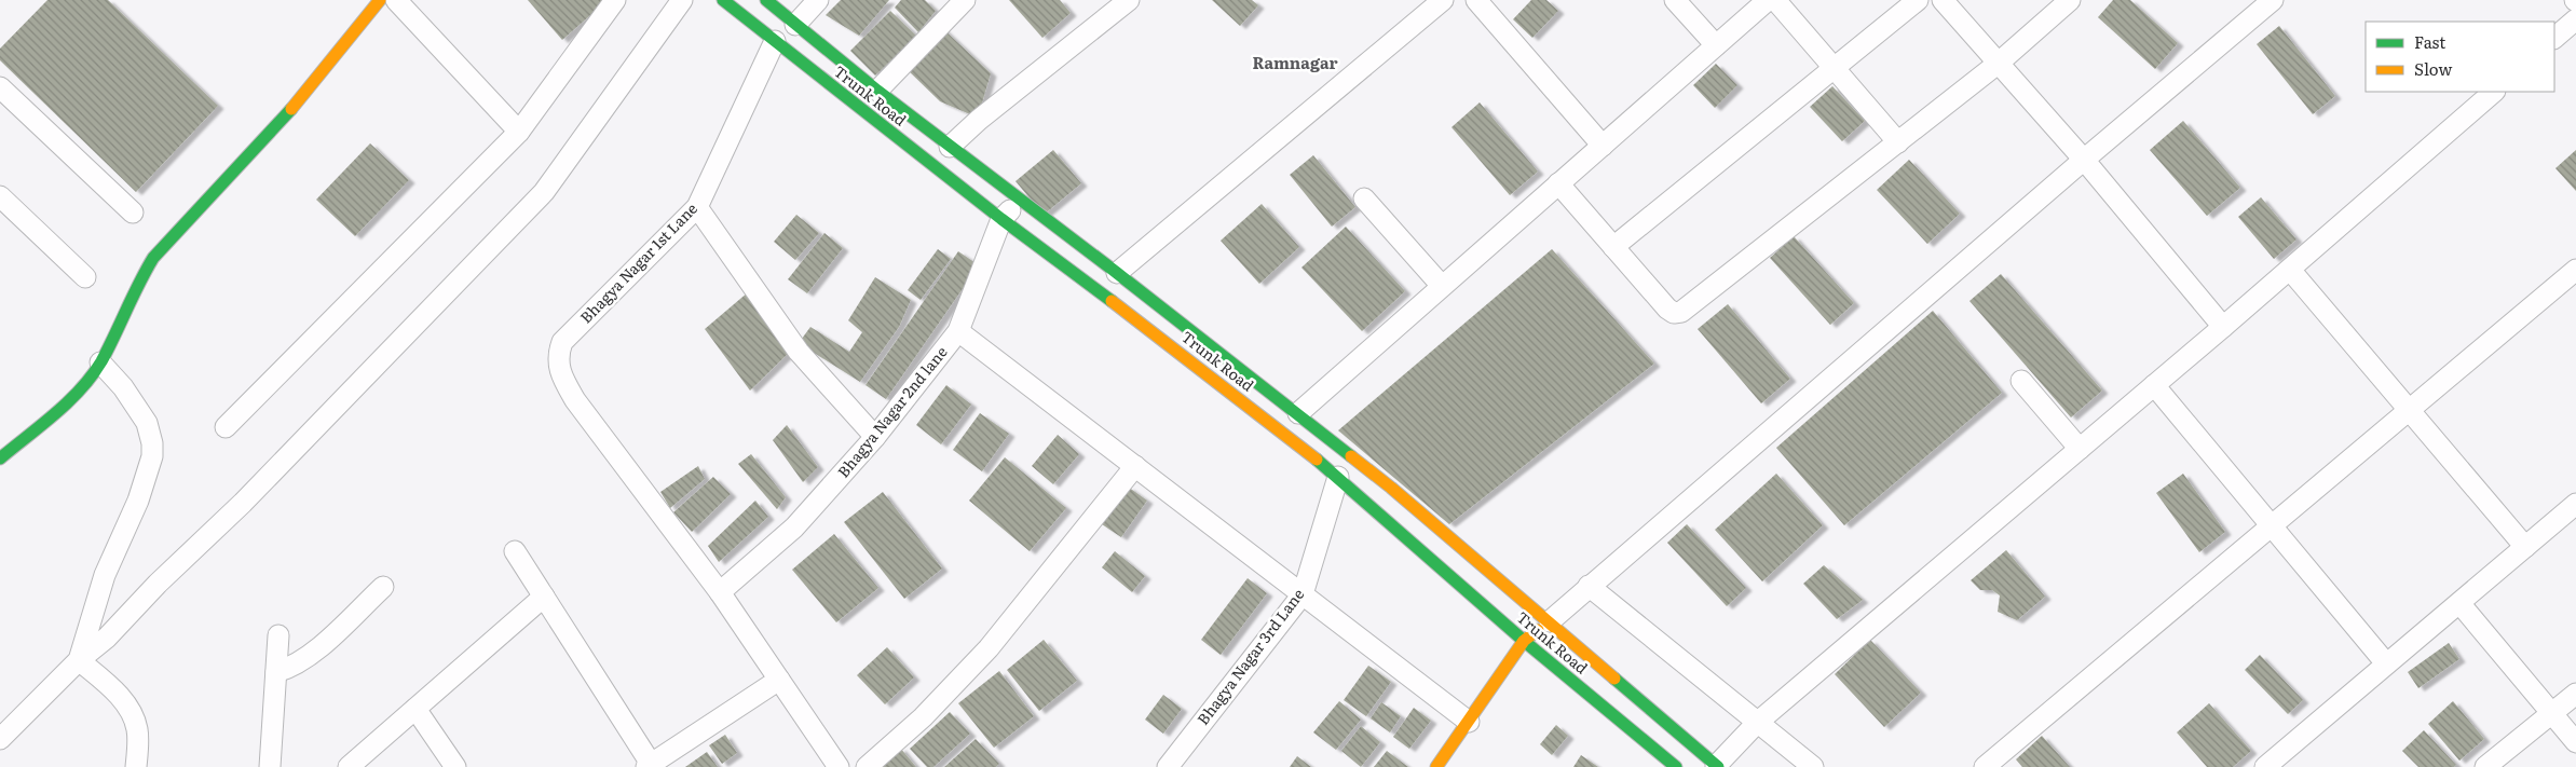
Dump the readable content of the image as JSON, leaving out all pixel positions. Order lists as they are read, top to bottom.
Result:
{
  "streets": {
    "main road": ["Trunk Road"],
    "street": ["Bhagya Nagar 1st Lane", "Bhagya Nagar 2nd lane", "Bhagya Nagar 3rd Lane"]
  },
  "crossings": [
    ["Trunk Road", "Bhagya Nagar 1st Lane"],
    ["Trunk Road", "Bhagya Nagar 2nd lane"],
    ["Trunk Road", "Bhagya Nagar 3rd Lane"],
    ["Bhagya Nagar 1st Lane", "Bhagya Nagar 2nd lane"]
  ],
  "districts": ["Ramnagar"],
  "legend": ["Fast", "Slow"]
}
